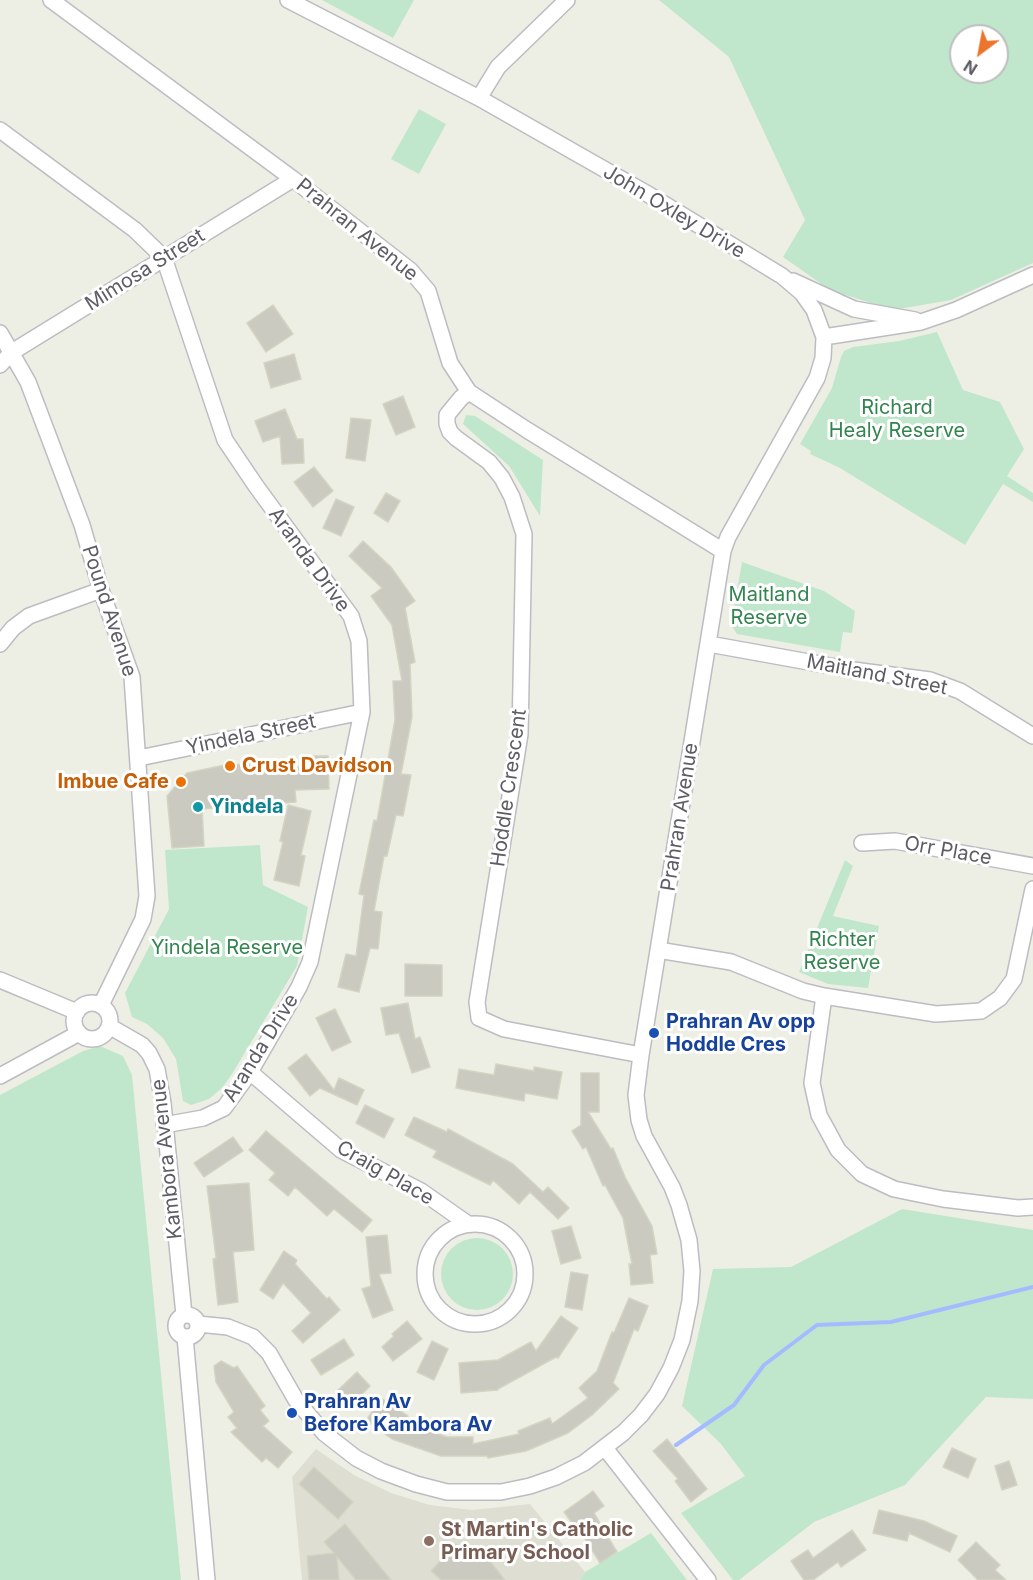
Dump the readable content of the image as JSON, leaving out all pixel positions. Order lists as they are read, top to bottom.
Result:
{
  "streets": {
    "street": [
      "John Oxley Drive",
      "Prahran Avenue",
      "Mimosa Street",
      "Aranda Drive",
      "Pound Avenue",
      "Maitland Street",
      "Yindela Street",
      "Hoddle Crescent",
      "Orr Place",
      "Kambora Avenue",
      "Craig Place"
    ]
  },
  "crossings": [
    ["John Oxley Drive", "Prahran Avenue"],
    ["Prahran Avenue", "Mimosa Street"],
    ["Prahran Avenue", "Maitland Street"],
    ["Prahran Avenue", "Hoddle Crescent"],
    ["Prahran Avenue", "Kambora Avenue"],
    ["Mimosa Street", "Aranda Drive"],
    ["Mimosa Street", "Pound Avenue"],
    ["Aranda Drive", "Yindela Street"],
    ["Aranda Drive", "Kambora Avenue"],
    ["Aranda Drive", "Craig Place"],
    ["Pound Avenue", "Yindela Street"],
    ["Pound Avenue", "Kambora Avenue"]
  ],
  "parks": [
    "Richard Healy Reserve",
    "Maitland Reserve",
    "Richter Reserve",
    "Yindela Reserve"
  ],
  "places": [
    "Crust Davidson",
    "Imbue Cafe",
    "Yindela",
    "Prahran Av opp Hoddle Cres",
    "Prahran Av Before Kambora Av",
    "St Martin's Catholic Primary School"
  ],
  "north": "bottom left"
}
